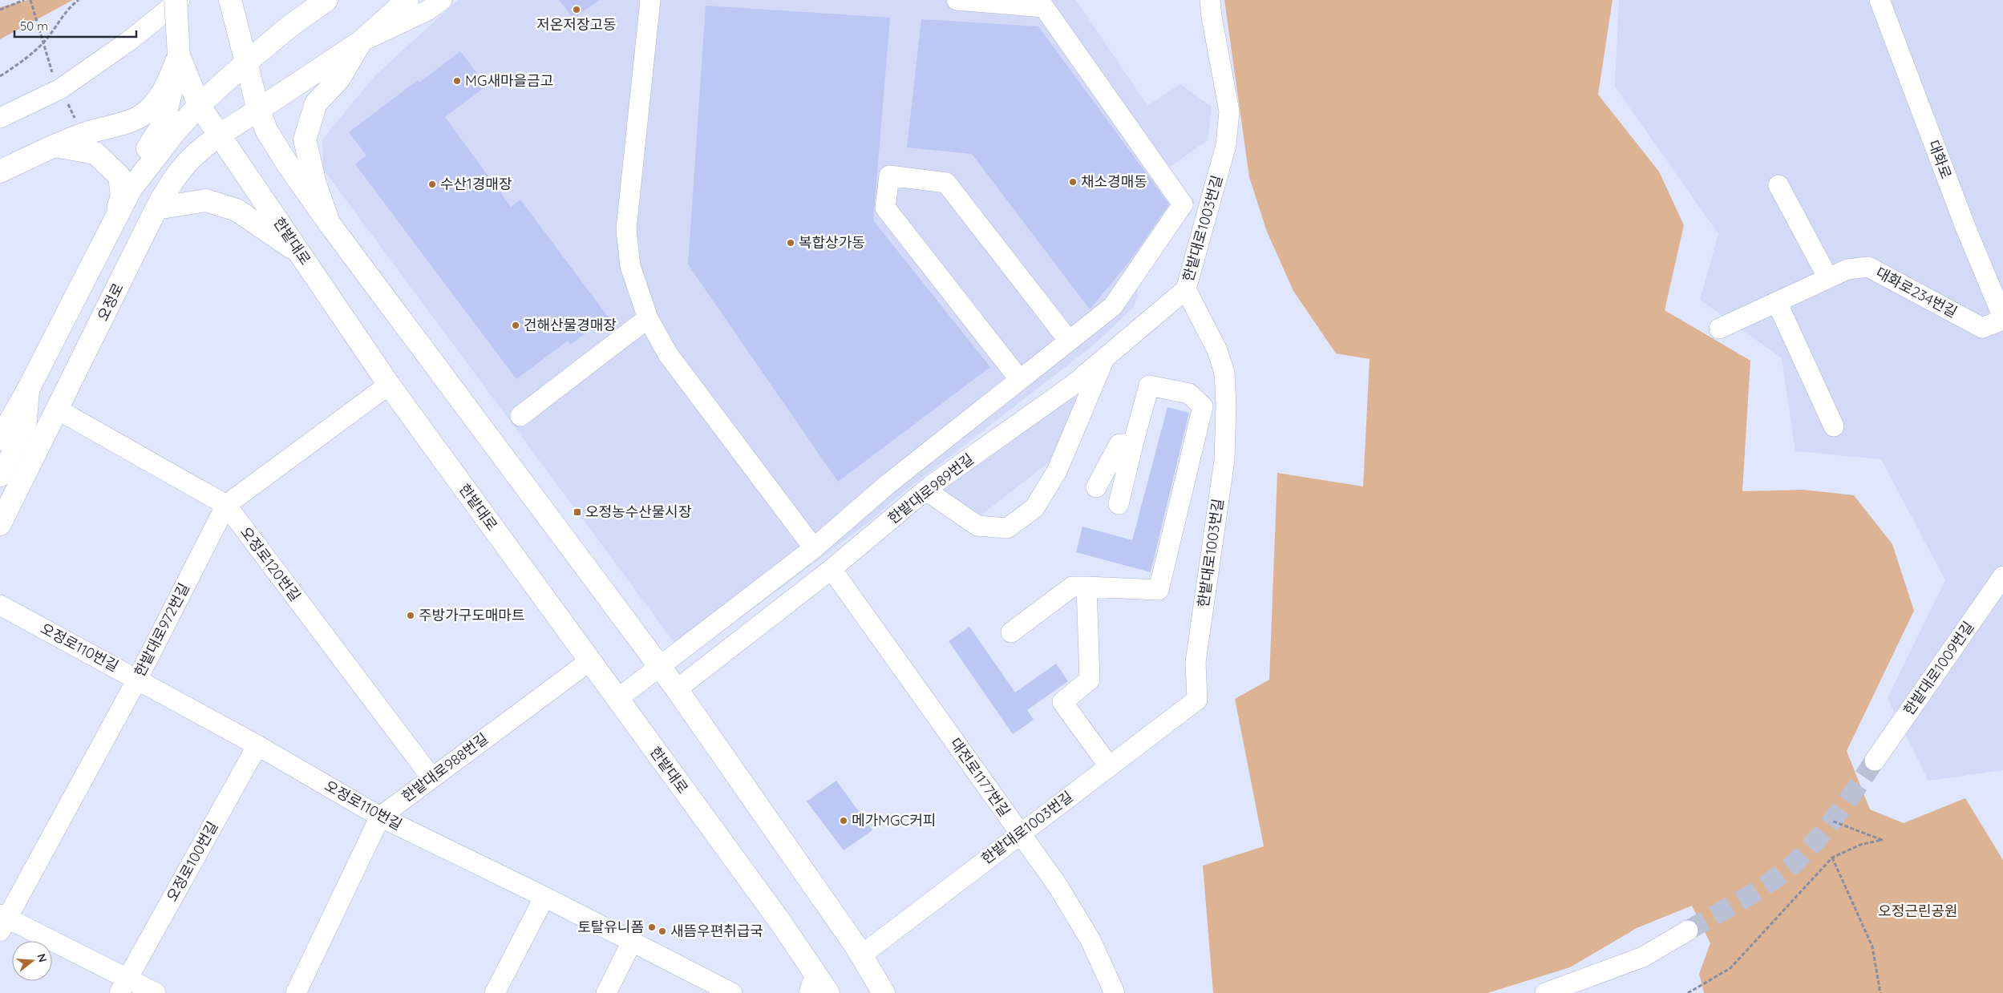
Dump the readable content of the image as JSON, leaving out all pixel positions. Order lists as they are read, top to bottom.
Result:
{
  "streets": {
    "main road": ["한밭대로", "오정로"],
    "street": [
      "대화로",
      "한밭대로1003번길",
      "대화로234번길",
      "한밭대로989번길",
      "오정로120번길",
      "한밭대로972번길",
      "오정로110번길",
      "한밭대로1009번길",
      "한밭대로988번길",
      "대전로1177번길",
      "오정로100번길"
    ]
  },
  "crossings": [
    ["대화로", "대화로234번길"],
    ["한밭대로1003번길", "한밭대로989번길"],
    ["한밭대로1003번길", "대전로1177번길"],
    ["한밭대로", "오정로"],
    ["한밭대로", "한밭대로972번길"],
    ["한밭대로", "한밭대로988번길"],
    ["오정로", "오정로120번길"],
    ["한밭대로989번길", "대전로1177번길"],
    ["오정로120번길", "한밭대로972번길"],
    ["오정로120번길", "한밭대로988번길"],
    ["한밭대로972번길", "오정로110번길"],
    ["오정로110번길", "한밭대로988번길"],
    ["오정로110번길", "오정로100번길"]
  ],
  "parks": ["오정근린공원"],
  "places": {
    "other": [
      "저온저장고동",
      "MG새마을금고",
      "채소경매동",
      "수산1경매장",
      "복합상가동",
      "건해산물경매장",
      "주방가구도매마트",
      "메가MGC커피",
      "토탈유니폼",
      "새뜸우편취급국"
    ],
    "transit": ["오정농수산물시장"]
  },
  "scale_bar": "50 m",
  "north": "right"
}
